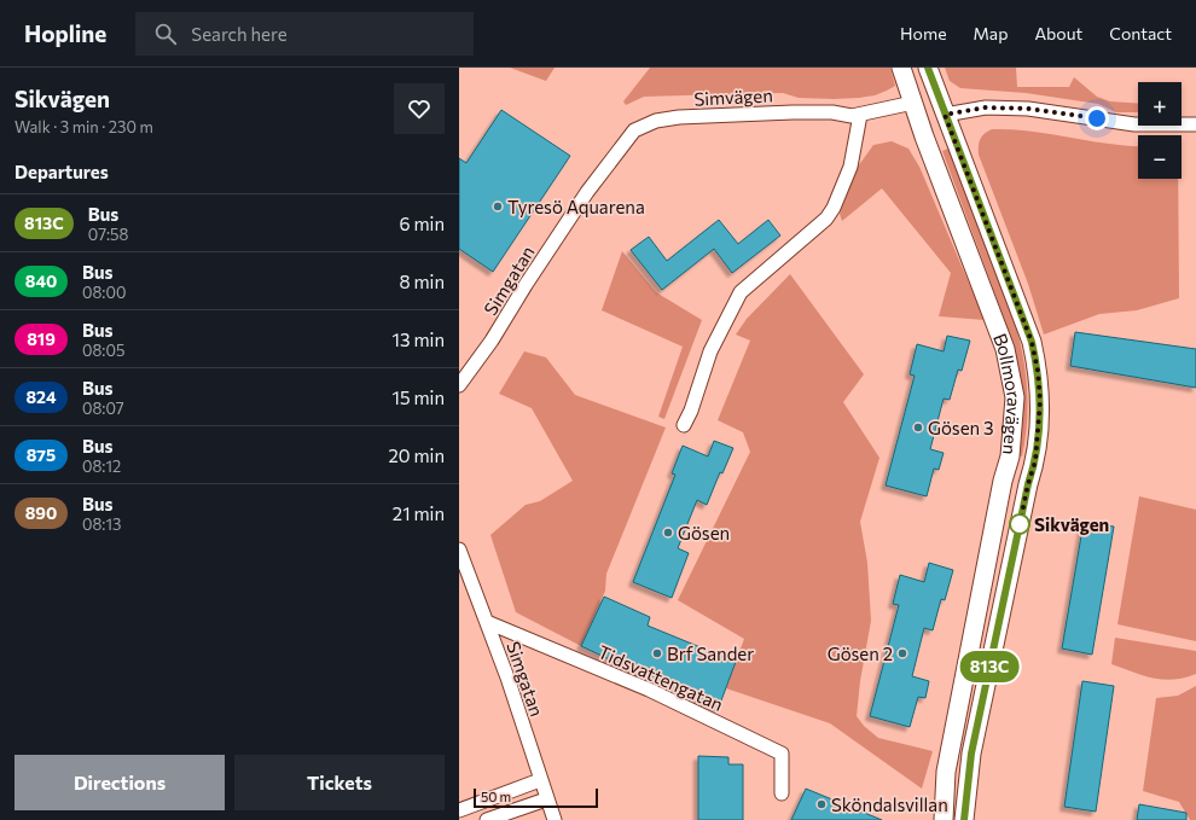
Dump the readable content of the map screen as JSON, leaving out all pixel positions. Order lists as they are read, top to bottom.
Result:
{
  "streets": {
    "street": [
      "Simvägen",
      "Simgatan",
      "Bollmoravägen",
      "Tidsvattengatan"
    ]
  },
  "crossings": [
    ["Simvägen", "Simgatan"],
    ["Simvägen", "Bollmoravägen"],
    ["Simgatan", "Tidsvattengatan"]
  ],
  "places": [
    "Tyresö Aquarena",
    "Gösen 3",
    "Sikvägen",
    "Gösen",
    "Brf Sander",
    "Gösen 2",
    "Sköndalsvillan"
  ],
  "lines": ["bus line 813C"],
  "scale_bar": "50 m",
  "page": {
    "header": "Hopline",
    "search": "Search here",
    "nav": [
      "Home",
      "Map",
      "About",
      "Contact"
    ],
    "heading": [
      ["Sikvägen", "Walk · 3 min · 230 m"],
      "Departures"
    ],
    "on_map": "813C",
    "map_buttons": ["+", "−"],
    "list": [
      {
        "mark": "813C",
        "name": "Bus",
        "note": "07:58",
        "value": "6 min"
      },
      {
        "mark": "840",
        "name": "Bus",
        "note": "08:00",
        "value": "8 min"
      },
      {
        "mark": "819",
        "name": "Bus",
        "note": "08:05",
        "value": "13 min"
      },
      {
        "mark": "824",
        "name": "Bus",
        "note": "08:07",
        "value": "15 min"
      },
      {
        "mark": "875",
        "name": "Bus",
        "note": "08:12",
        "value": "20 min"
      },
      {
        "mark": "890",
        "name": "Bus",
        "note": "08:13",
        "value": "21 min"
      }
    ],
    "buttons": ["Directions", "Tickets"],
    "scale": "50 m"
  }
}
